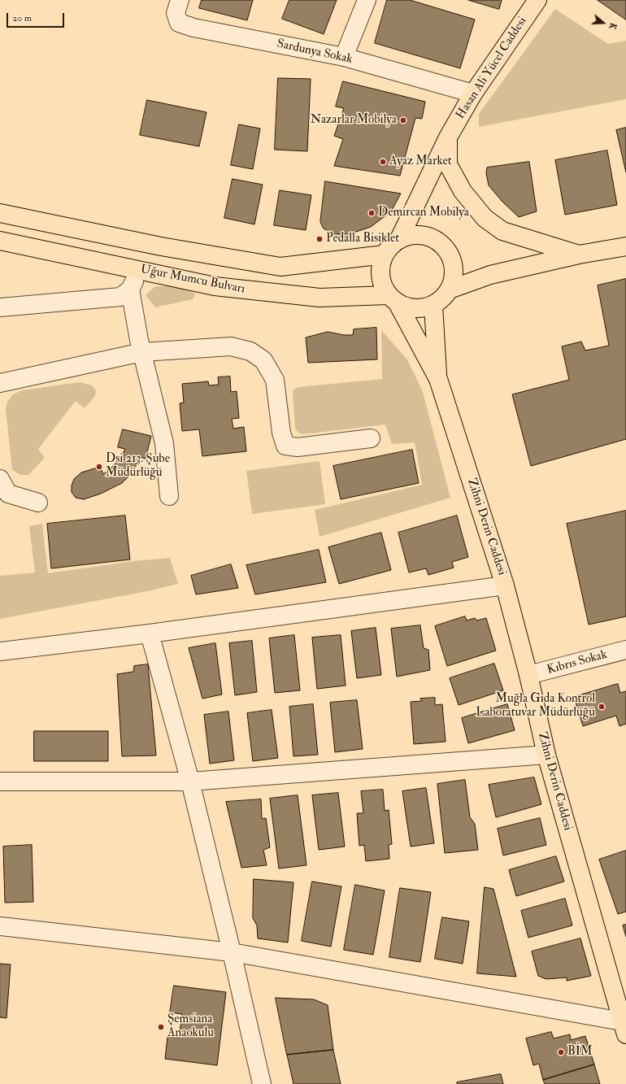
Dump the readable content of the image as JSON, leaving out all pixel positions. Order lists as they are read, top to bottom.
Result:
{
  "streets": {
    "main road": ["Hasan Ali Yücel Caddesi", "Uğur Mumcu Bulvarı", "Zihni Derin Caddesi"],
    "street": ["Sardunya Sokak", "Kıbrıs Sokak"]
  },
  "crossings": [
    ["Sardunya Sokak", "Hasan Ali Yücel Caddesi"],
    ["Hasan Ali Yücel Caddesi", "Uğur Mumcu Bulvarı"],
    ["Zihni Derin Caddesi", "Kıbrıs Sokak"]
  ],
  "places": [
    "Nazarlar Mobilya",
    "Ayaz Market",
    "Demircan Mobilya",
    "Pedalla Bisiklet",
    "Dsi 213. Şube Müdürlüğü",
    "Muğla Gıda Kontrol Laboratuvar Müdürlüğü",
    "Şemsiana Anaokulu",
    "BİM"
  ],
  "scale_bar": "20 m",
  "north": "right"
}
